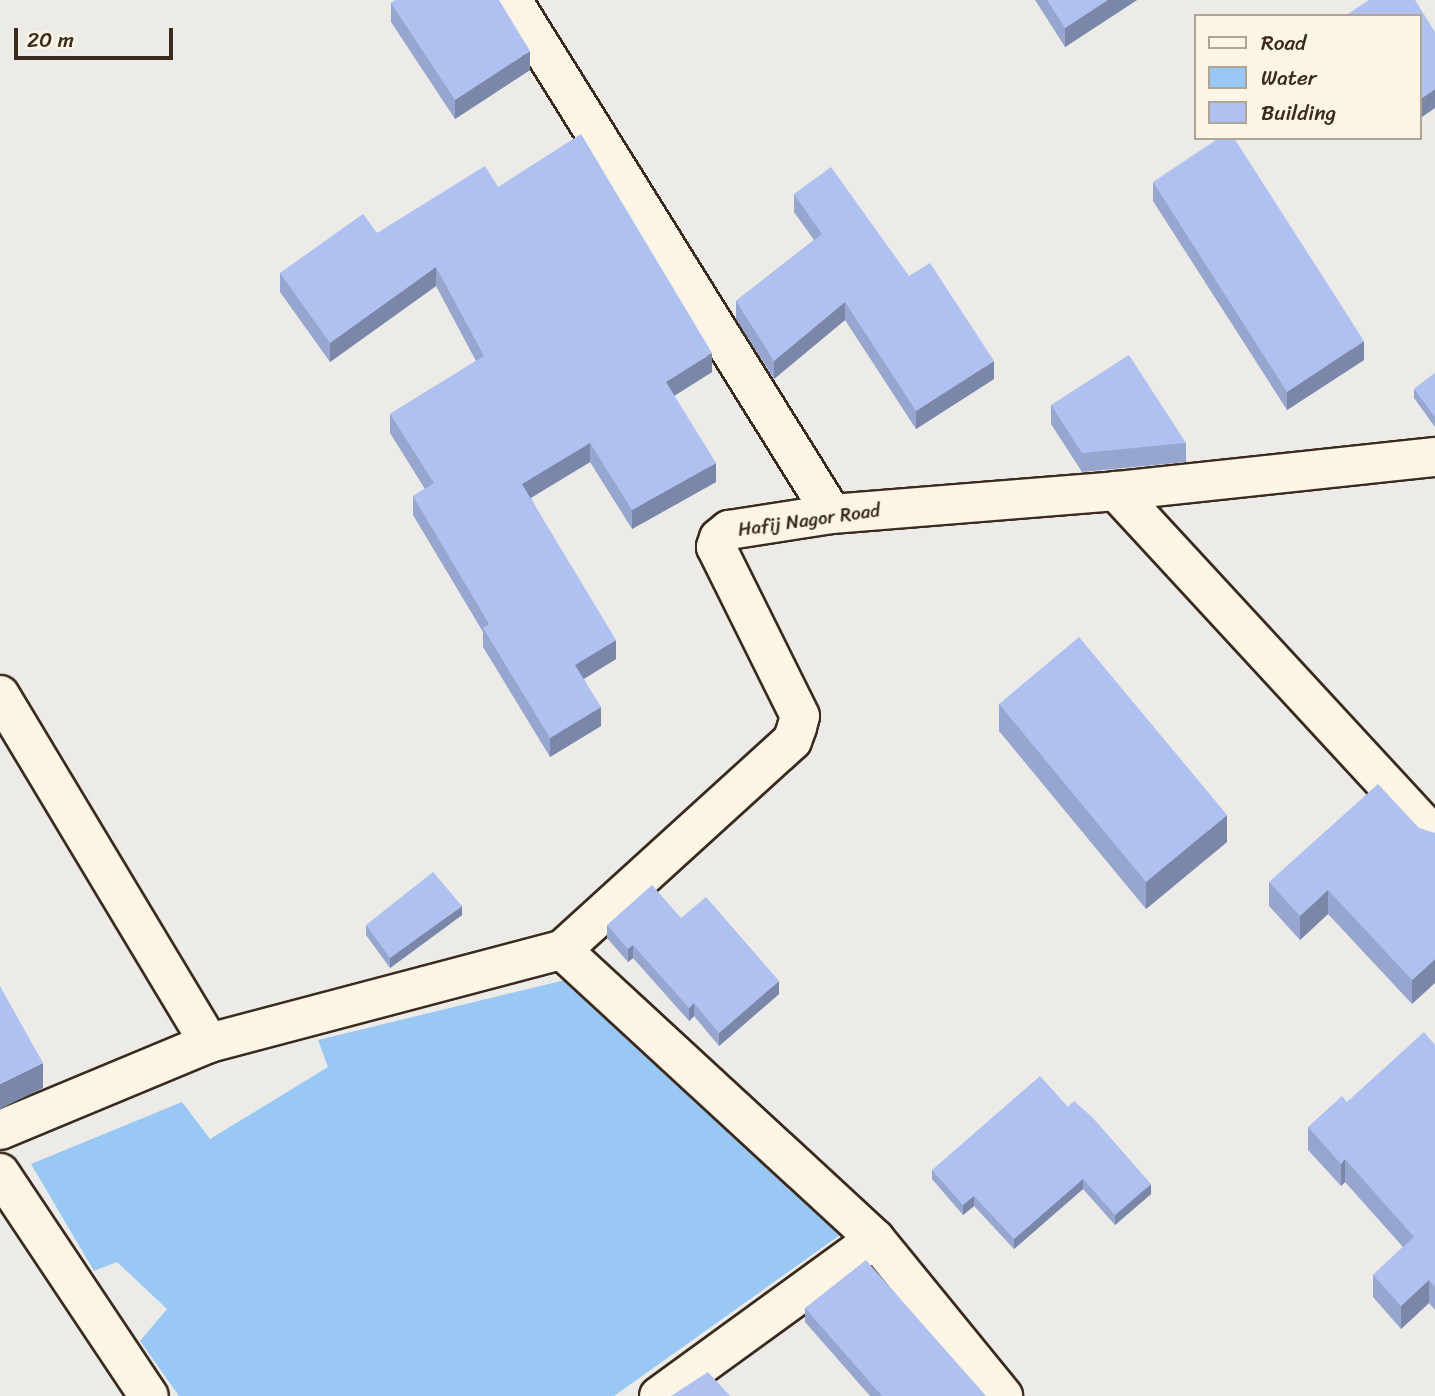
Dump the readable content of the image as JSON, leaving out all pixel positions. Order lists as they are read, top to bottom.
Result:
{
  "streets": {
    "street": ["Hafij Nagor Road"]
  },
  "legend": ["Road", "Water", "Building"],
  "scale_bar": "20 m"
}
